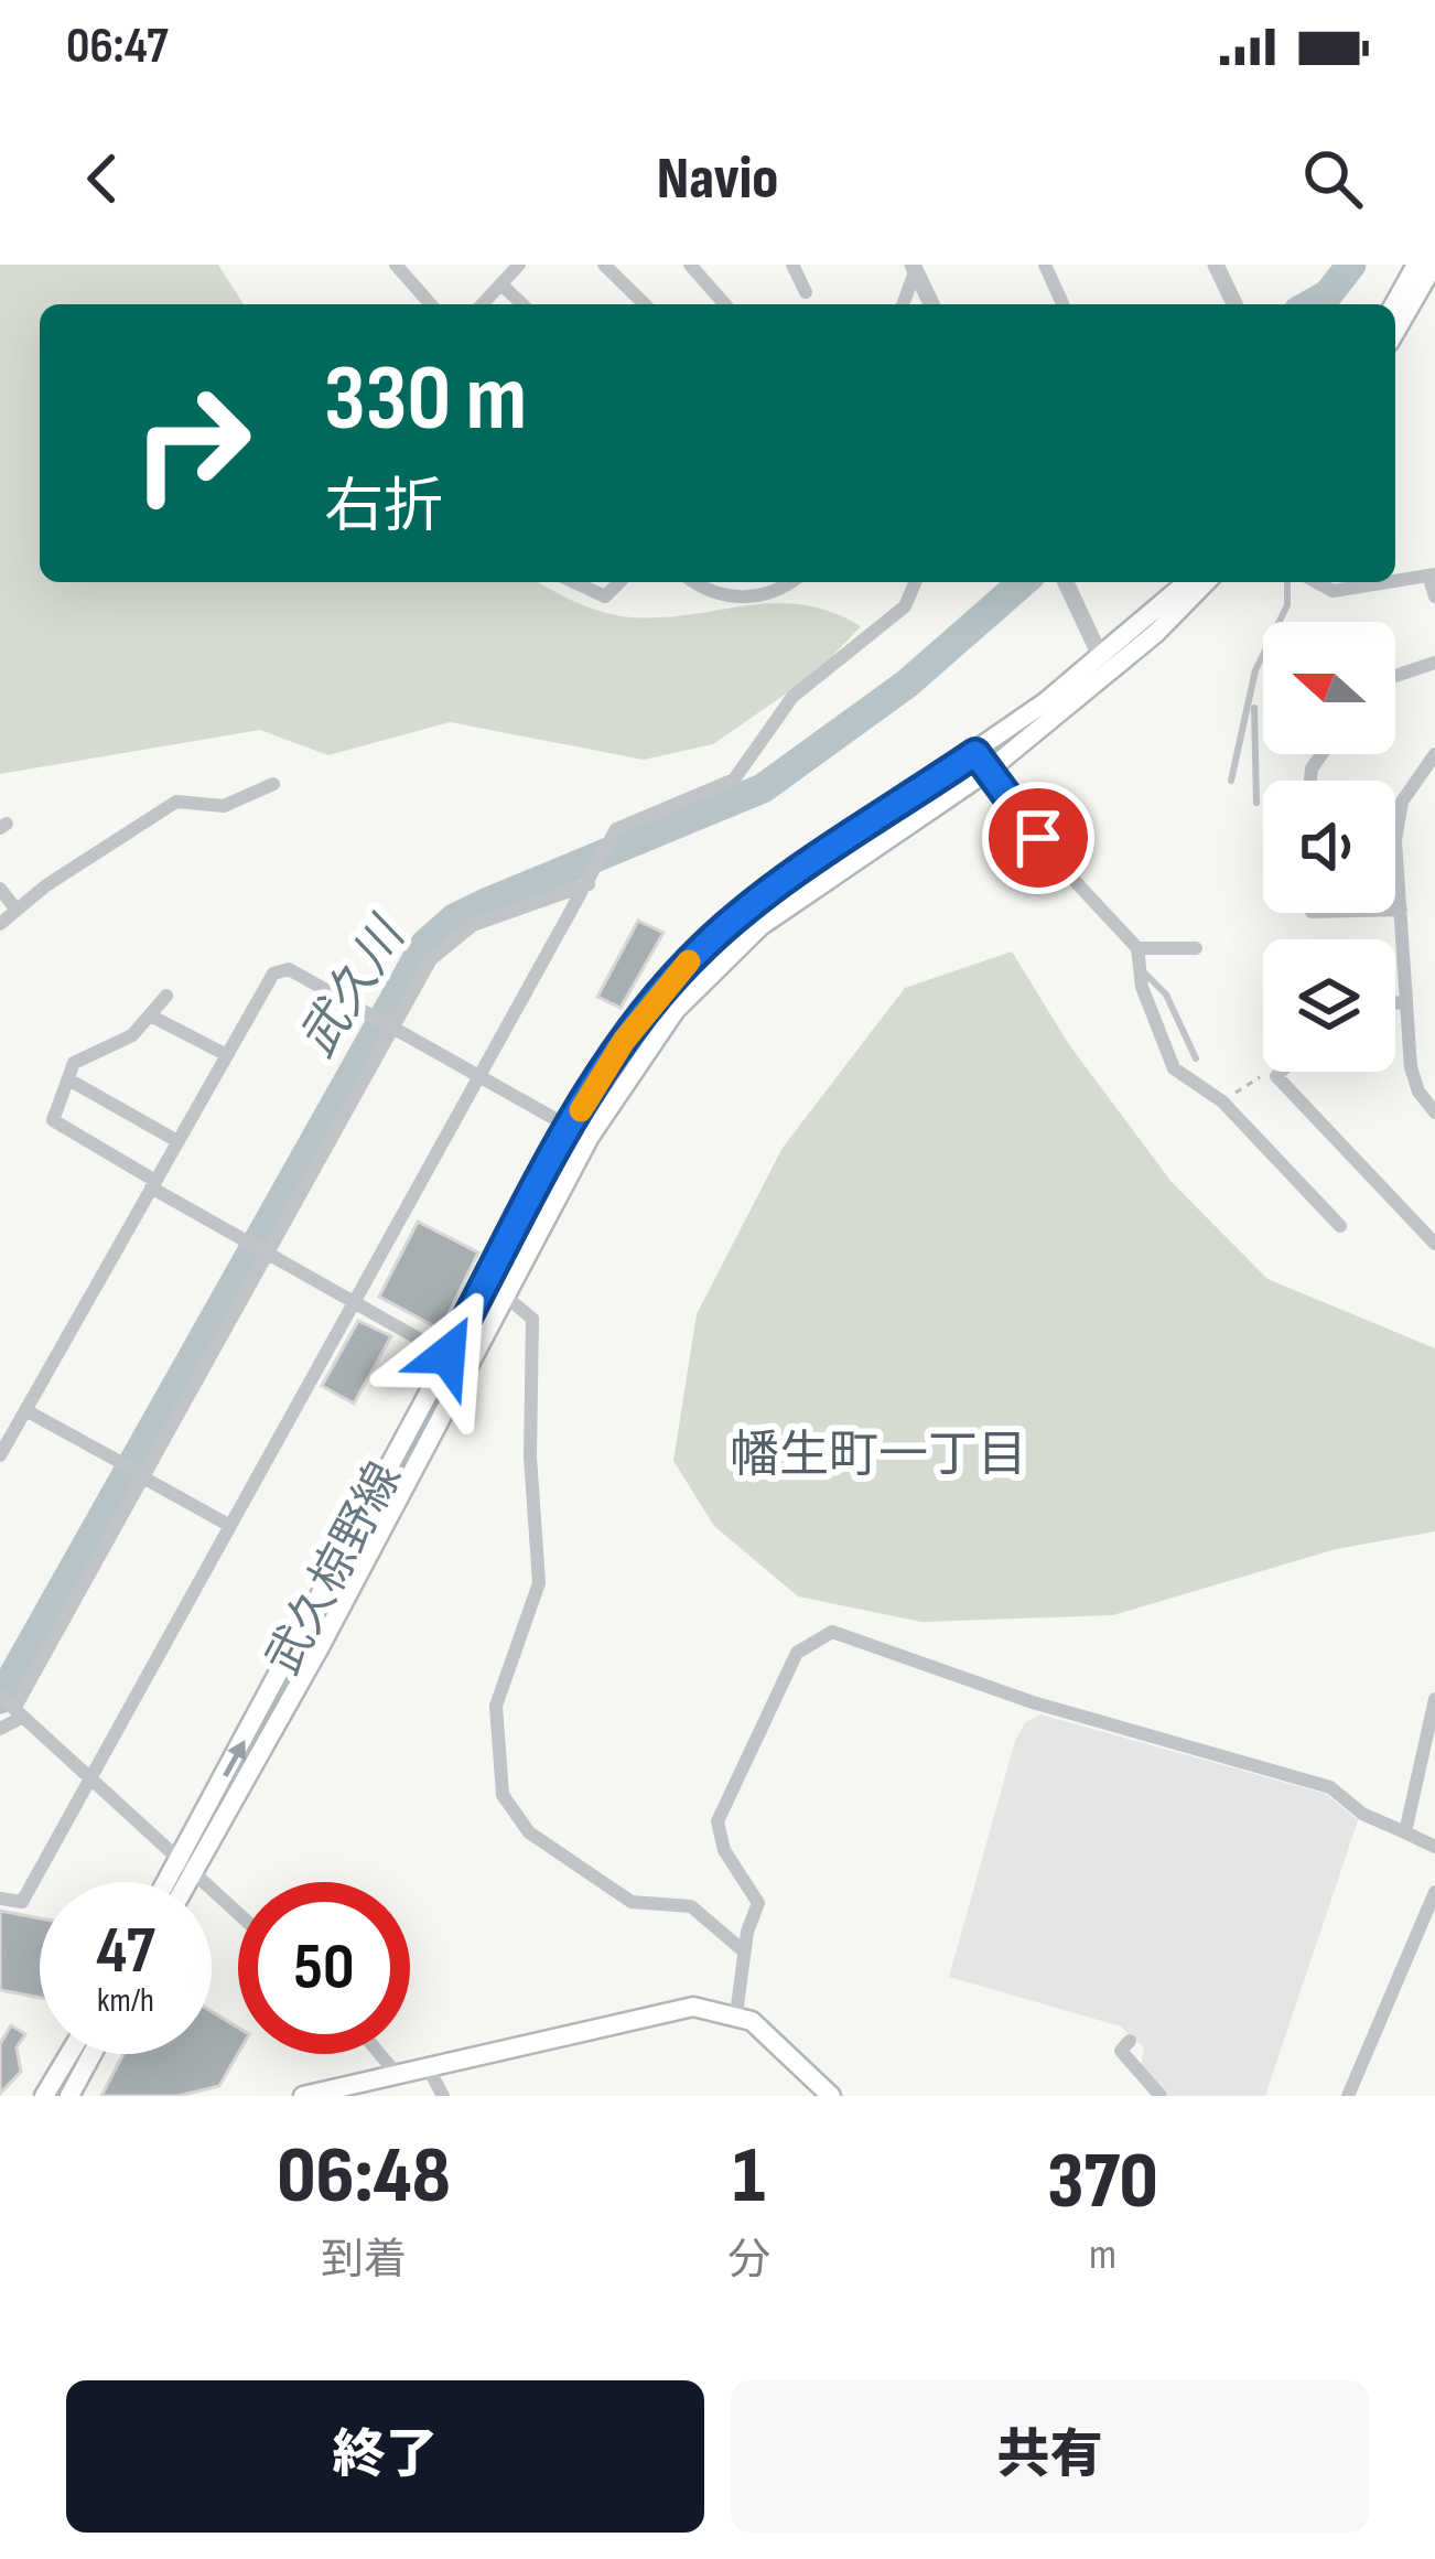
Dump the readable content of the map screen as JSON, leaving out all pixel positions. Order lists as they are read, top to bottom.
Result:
{
  "streets": {
    "main road": ["武久椋野線"]
  },
  "districts": ["幡生町一丁目"],
  "water": ["武久川"],
  "north": "left",
  "page": {
    "status": "06:47",
    "header": "Navio",
    "turn": ["330 m", "右折"],
    "speed": "47 km/h",
    "limit": "50",
    "eta": [
      "06:48",
      "到着",
      "1",
      "分",
      "370",
      "m"
    ],
    "buttons": ["終了", "共有"]
  }
}
